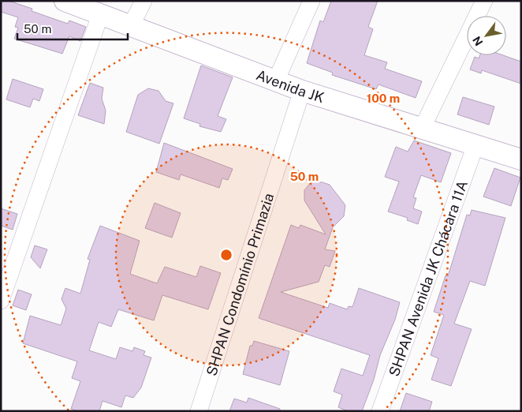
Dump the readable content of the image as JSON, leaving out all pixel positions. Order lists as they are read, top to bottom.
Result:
{
  "streets": {
    "street": ["Avenida JK", "SHPAN Avenida JK Chácara 11A", "SHPAN Condomínio Primazia"]
  },
  "crossings": [
    ["Avenida JK", "SHPAN Avenida JK Chácara 11A"],
    ["Avenida JK", "SHPAN Condomínio Primazia"]
  ],
  "scale_bar": "50 m",
  "north": "bottom left",
  "rings": ["100 m", "50 m"]
}
